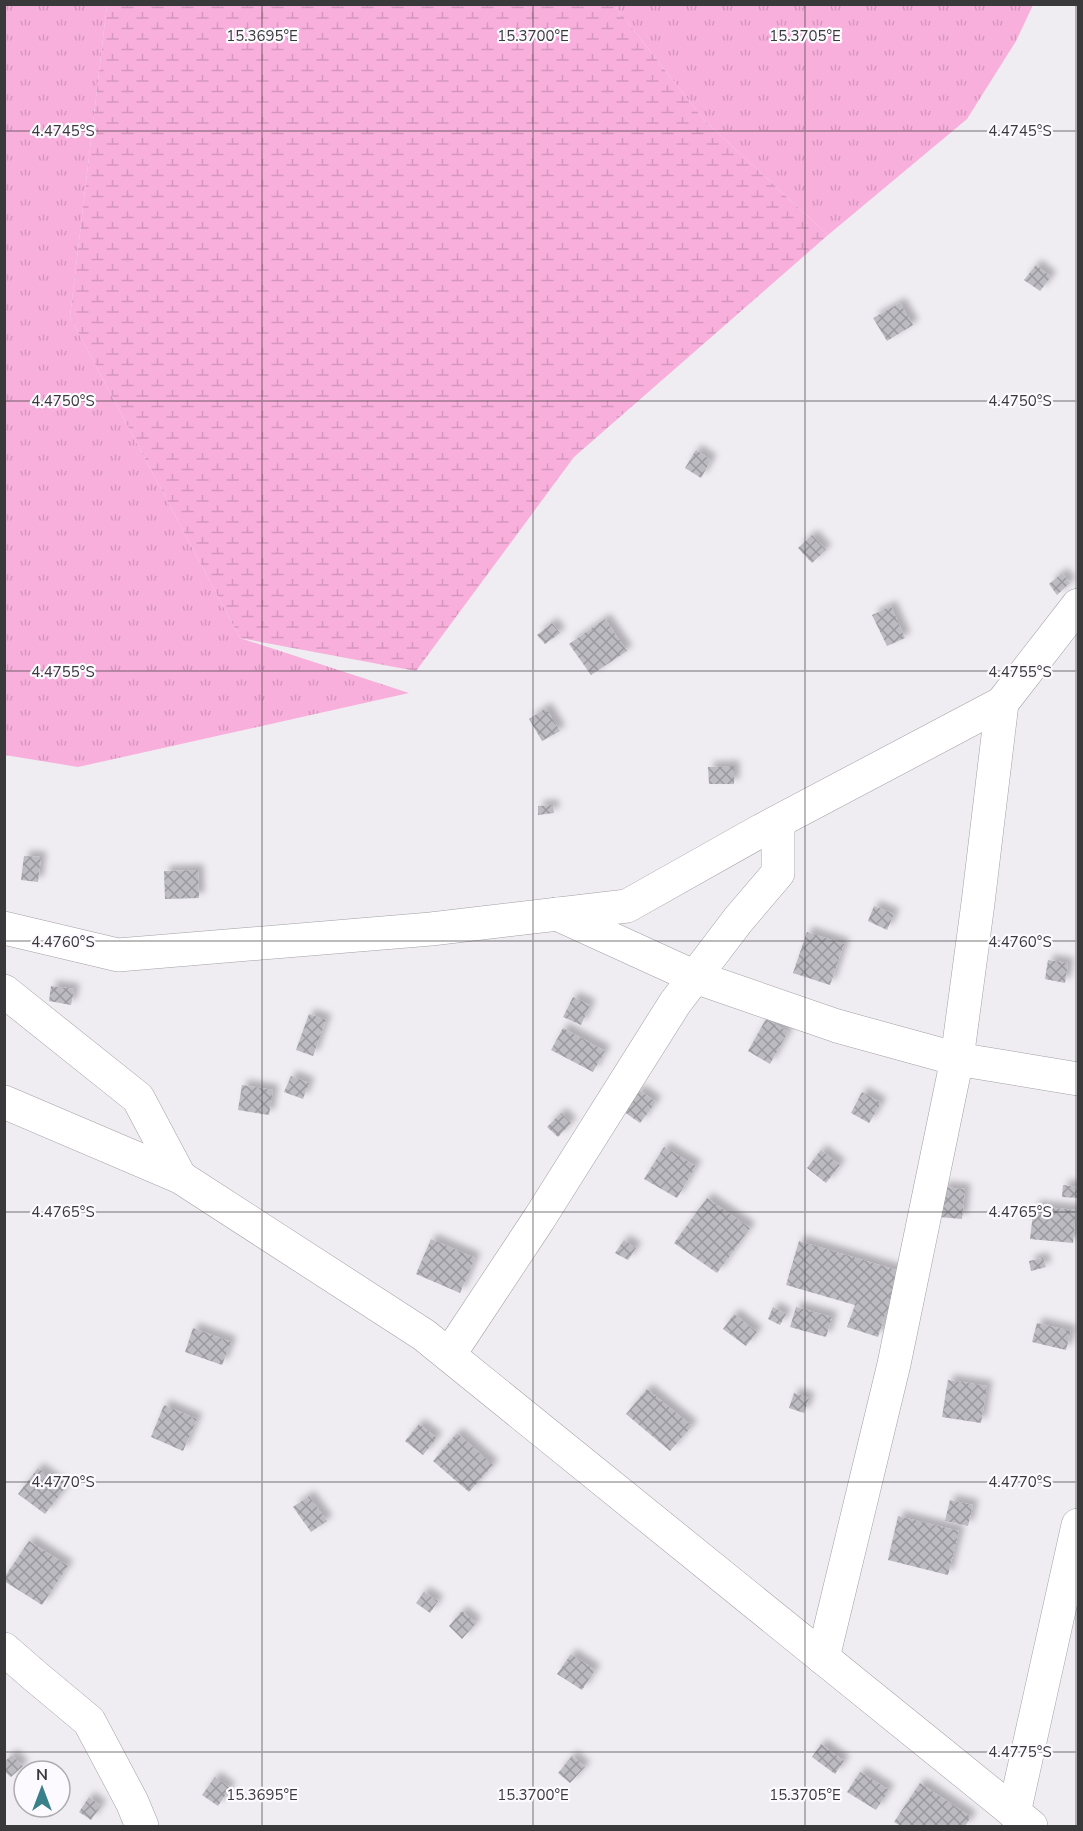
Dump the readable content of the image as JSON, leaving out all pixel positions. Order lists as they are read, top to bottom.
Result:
{
  "north": "top",
  "coordinates": [
    "15.3695°E",
    "15.3700°E",
    "15.3705°E",
    "4.4745°S",
    "4.4750°S",
    "4.4755°S",
    "4.4760°S",
    "4.4765°S",
    "4.4770°S",
    "4.4775°S"
  ]
}
